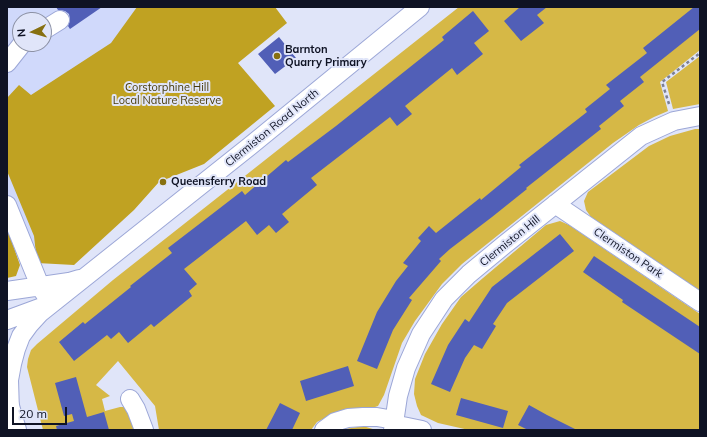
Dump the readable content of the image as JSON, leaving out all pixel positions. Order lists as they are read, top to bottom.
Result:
{
  "streets": {
    "street": ["Clermiston Road North", "Clermiston Hill", "Clermiston Park"]
  },
  "crossings": [
    ["Clermiston Hill", "Clermiston Park"]
  ],
  "parks": ["Corstorphine Hill Local Nature Reserve"],
  "places": ["Barnton Quarry Primary", "Queensferry Road"],
  "scale_bar": "20 m",
  "north": "left"
}
